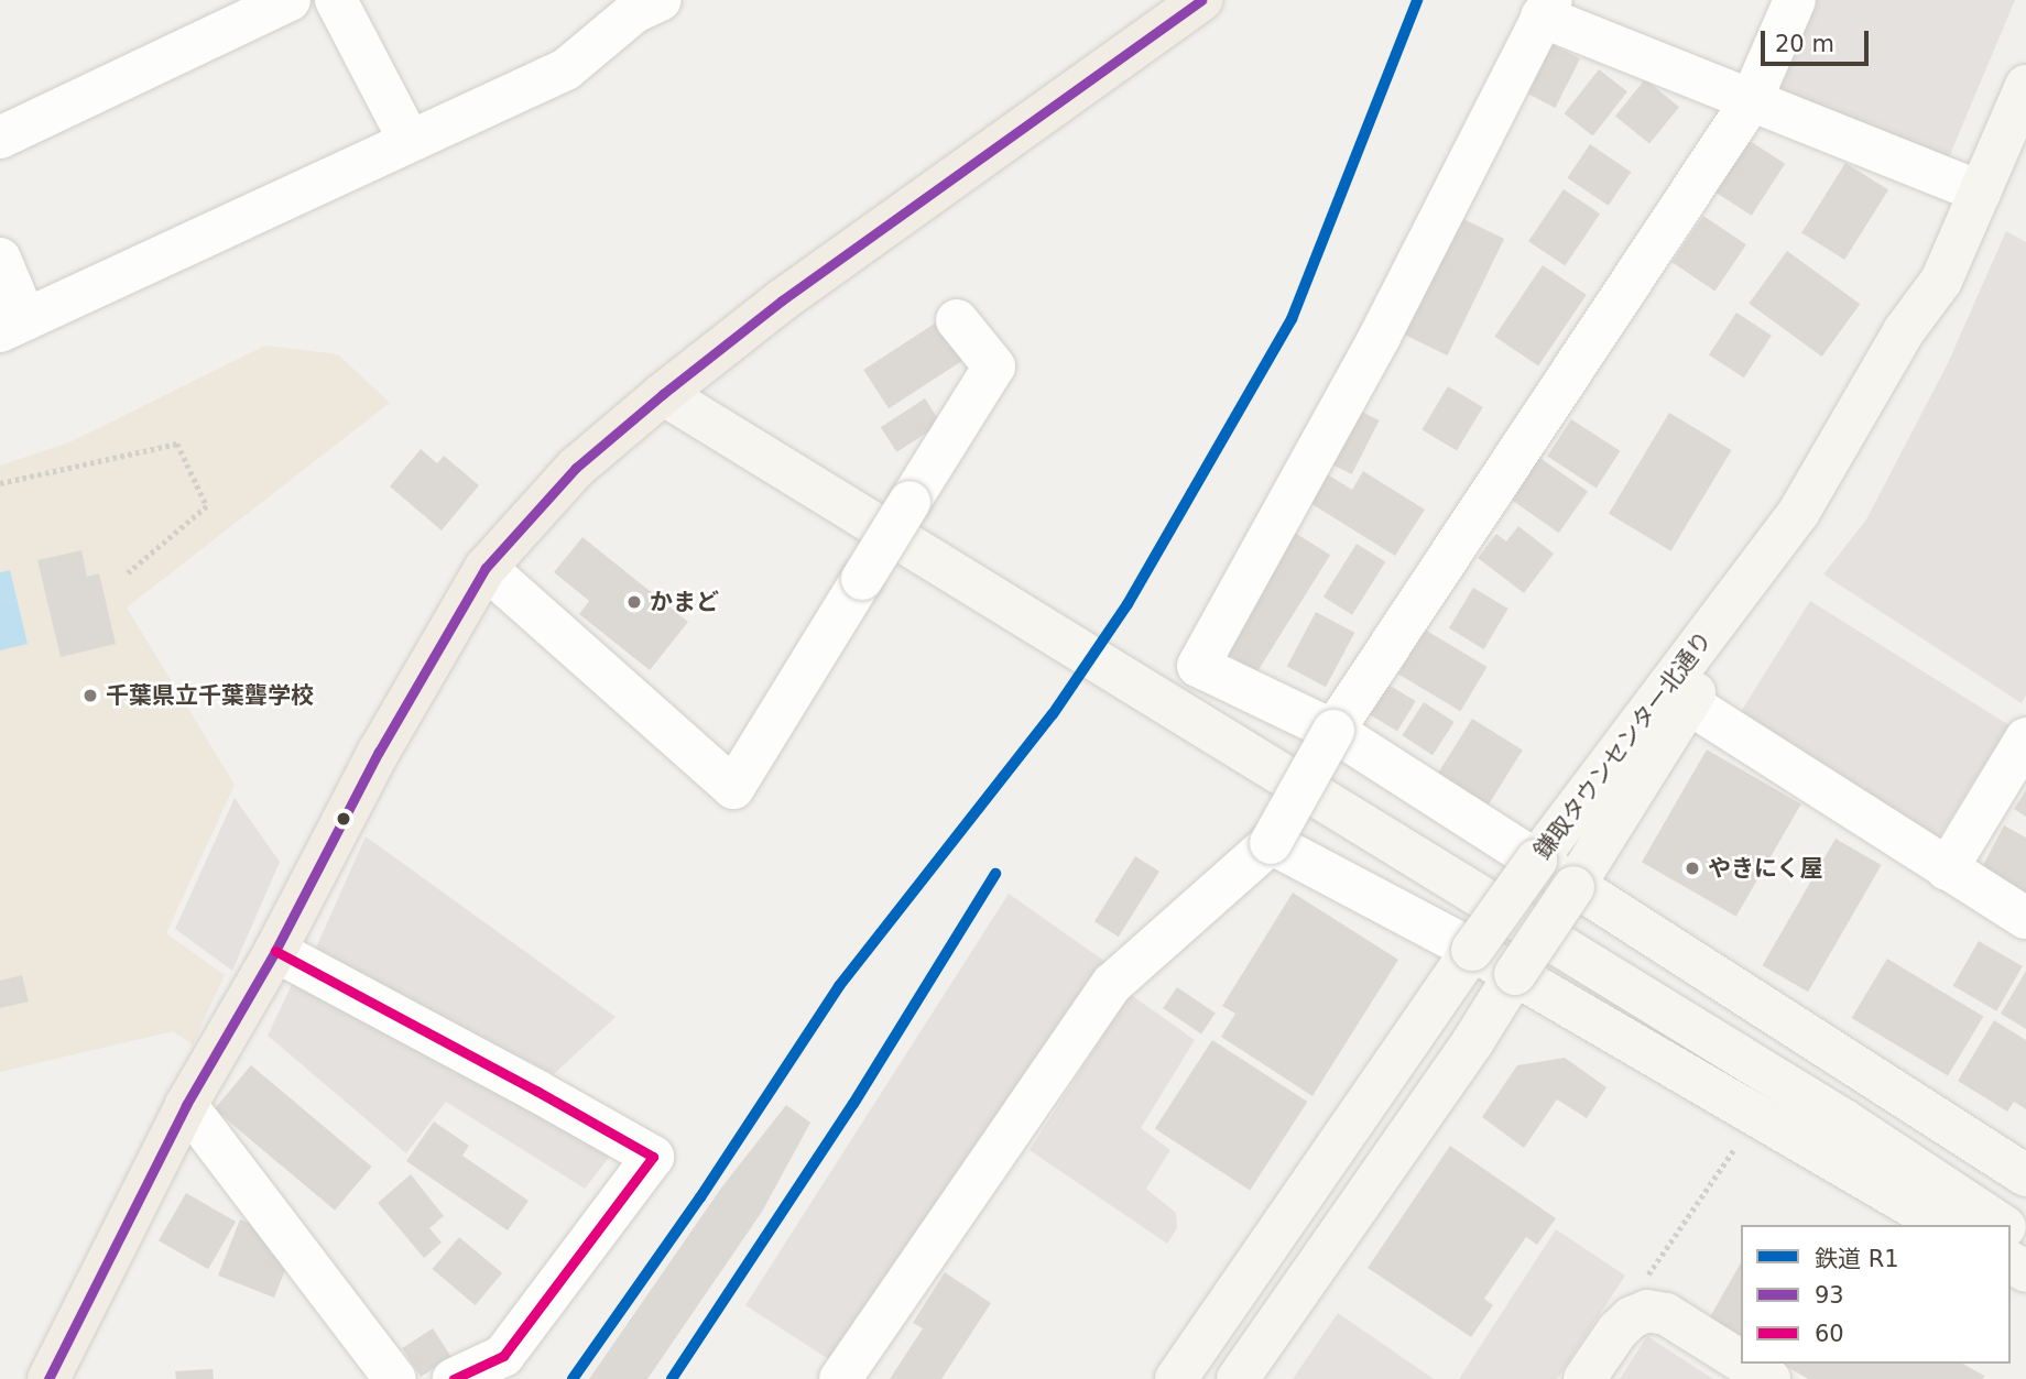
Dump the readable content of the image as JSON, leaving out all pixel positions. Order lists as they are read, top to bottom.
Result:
{
  "streets": {
    "street": ["鎌取タウンセンター北通り"]
  },
  "places": ["かまど", "千葉県立千葉聾学校", "やきにく屋"],
  "lines": ["rail line R1", "transit line 93", "transit line 60"],
  "legend": ["鉄道 R1", "93", "60"],
  "scale_bar": "20 m"
}
